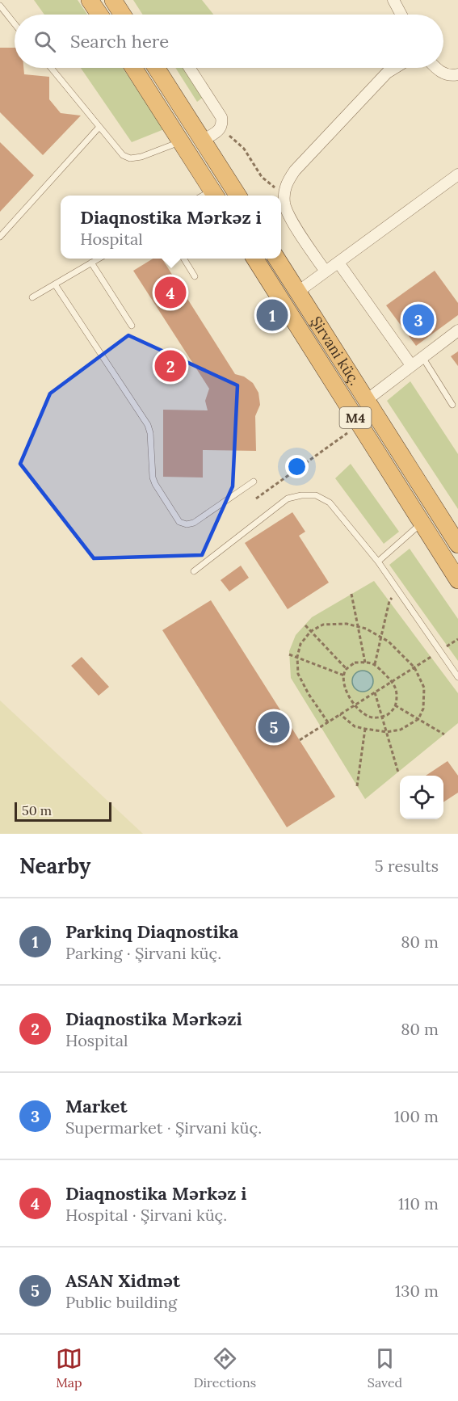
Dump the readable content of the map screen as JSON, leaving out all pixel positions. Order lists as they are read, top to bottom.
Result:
{
  "streets": {
    "highway": ["Şirvani küç.", "M4"]
  },
  "scale_bar": "50 m",
  "page": {
    "search": "Search here",
    "popup": ["Diaqnostika Mərkəz i", "Hospital"],
    "pins": [
      "4",
      "1",
      "3",
      "2",
      "5"
    ],
    "scale": "50 m",
    "heading": ["Nearby", "5 results"],
    "list": [
      {
        "mark": "1",
        "name": "Parkinq Diaqnostika",
        "note": "Parking · Şirvani küç.",
        "value": "80 m"
      },
      {
        "mark": "2",
        "name": "Diaqnostika Mərkəzi",
        "note": "Hospital",
        "value": "80 m"
      },
      {
        "mark": "3",
        "name": "Market",
        "note": "Supermarket · Şirvani küç.",
        "value": "100 m"
      },
      {
        "mark": "4",
        "name": "Diaqnostika Mərkəz i",
        "note": "Hospital · Şirvani küç.",
        "value": "110 m"
      },
      {
        "mark": "5",
        "name": "ASAN Xidmət",
        "note": "Public building",
        "value": "130 m"
      }
    ],
    "nav": ["Map", "Directions", "Saved"]
  }
}
